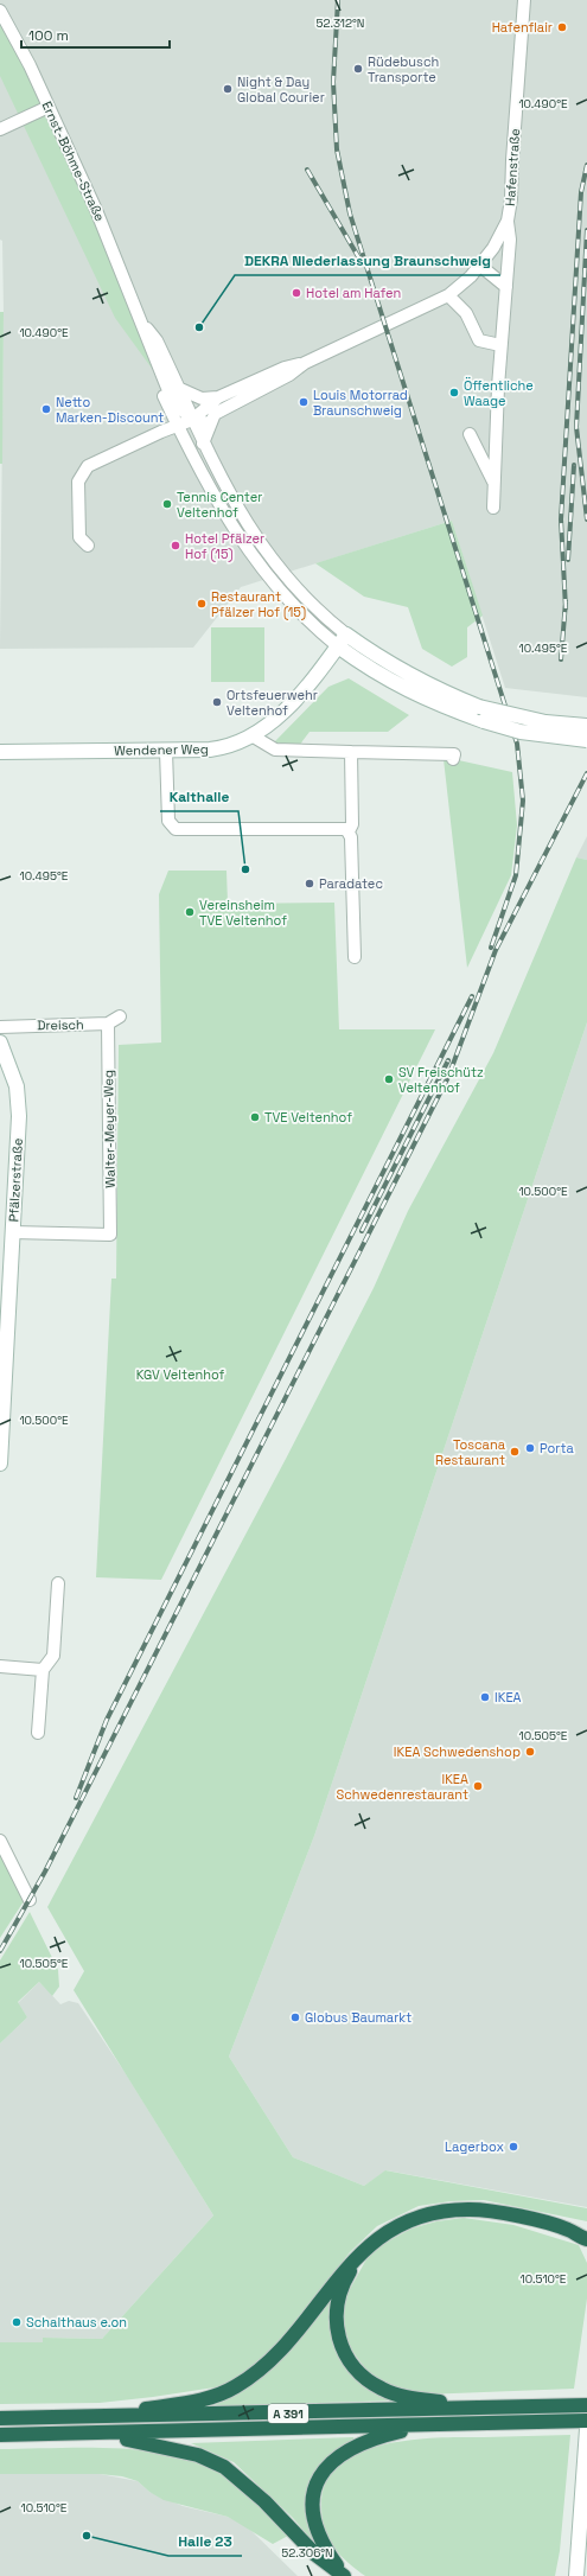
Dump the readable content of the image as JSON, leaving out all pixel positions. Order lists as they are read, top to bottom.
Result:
{
  "streets": {
    "highway": ["A 391"],
    "street": [
      "Ernst-Böhme-Straße",
      "Hafenstraße",
      "Wendener Weg",
      "Dreisch",
      "Walter-Meyer-Weg",
      "Pfälzerstraße"
    ]
  },
  "crossings": [
    ["Ernst-Böhme-Straße", "Hafenstraße"],
    ["Ernst-Böhme-Straße", "Wendener Weg"],
    ["Dreisch", "Walter-Meyer-Weg"],
    ["Walter-Meyer-Weg", "Pfälzerstraße"]
  ],
  "parks": ["KGV Veltenhof"],
  "places": [
    "Hafenflair",
    "Rüdebusch Transporte",
    "Night & Day Global Courier",
    "Hotel am Hafen",
    "DEKRA Niederlassung Braunschweig",
    "Öffentliche Waage",
    "Louis Motorrad Braunschweig",
    "Netto Marken-Discount",
    "Tennis Center Veltenhof",
    "Hotel Pfälzer Hof (15)",
    "Restaurant Pfälzer Hof (15)",
    "Ortsfeuerwehr Veltenhof",
    "Kalthalle",
    "Paradatec",
    "Vereinsheim TVE Veltenhof",
    "SV Freischütz Veltenhof",
    "TVE Veltenhof",
    "Porta",
    "Toscana Restaurant",
    "IKEA",
    "IKEA Schwedenshop",
    "IKEA Schwedenrestaurant",
    "Globus Baumarkt",
    "Lagerbox",
    "Schalthaus e.on",
    "Halle 23"
  ],
  "scale_bar": "100 m",
  "coordinates": [
    "52.312°N",
    "10.490°E",
    "10.495°E",
    "10.500°E",
    "10.505°E",
    "10.510°E",
    "52.306°N"
  ]
}
